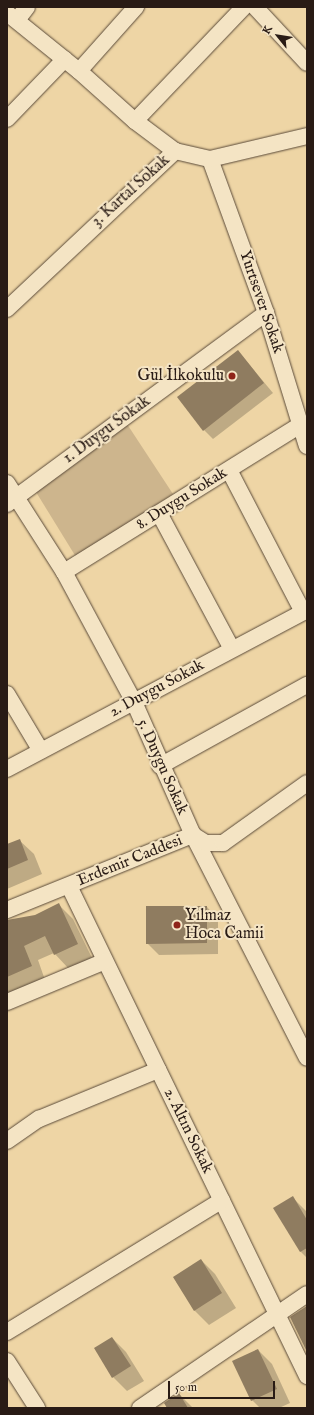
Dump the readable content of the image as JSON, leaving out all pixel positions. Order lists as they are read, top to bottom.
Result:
{
  "streets": {
    "street": [
      "3. Kartal Sokak",
      "Yurtsever Sokak",
      "1. Duygu Sokak",
      "8. Duygu Sokak",
      "2. Duygu Sokak",
      "5. Duygu Sokak",
      "Erdemir Caddesi",
      "2. Altın Sokak"
    ]
  },
  "crossings": [
    ["3. Kartal Sokak", "Yurtsever Sokak"],
    ["Yurtsever Sokak", "1. Duygu Sokak"],
    ["Yurtsever Sokak", "8. Duygu Sokak"],
    ["1. Duygu Sokak", "5. Duygu Sokak"],
    ["8. Duygu Sokak", "5. Duygu Sokak"],
    ["2. Duygu Sokak", "5. Duygu Sokak"],
    ["5. Duygu Sokak", "Erdemir Caddesi"],
    ["Erdemir Caddesi", "2. Altın Sokak"]
  ],
  "places": ["Gül İlkokulu", "Yılmaz Hoca Camii"],
  "scale_bar": "50 m",
  "north": "top left"
}
